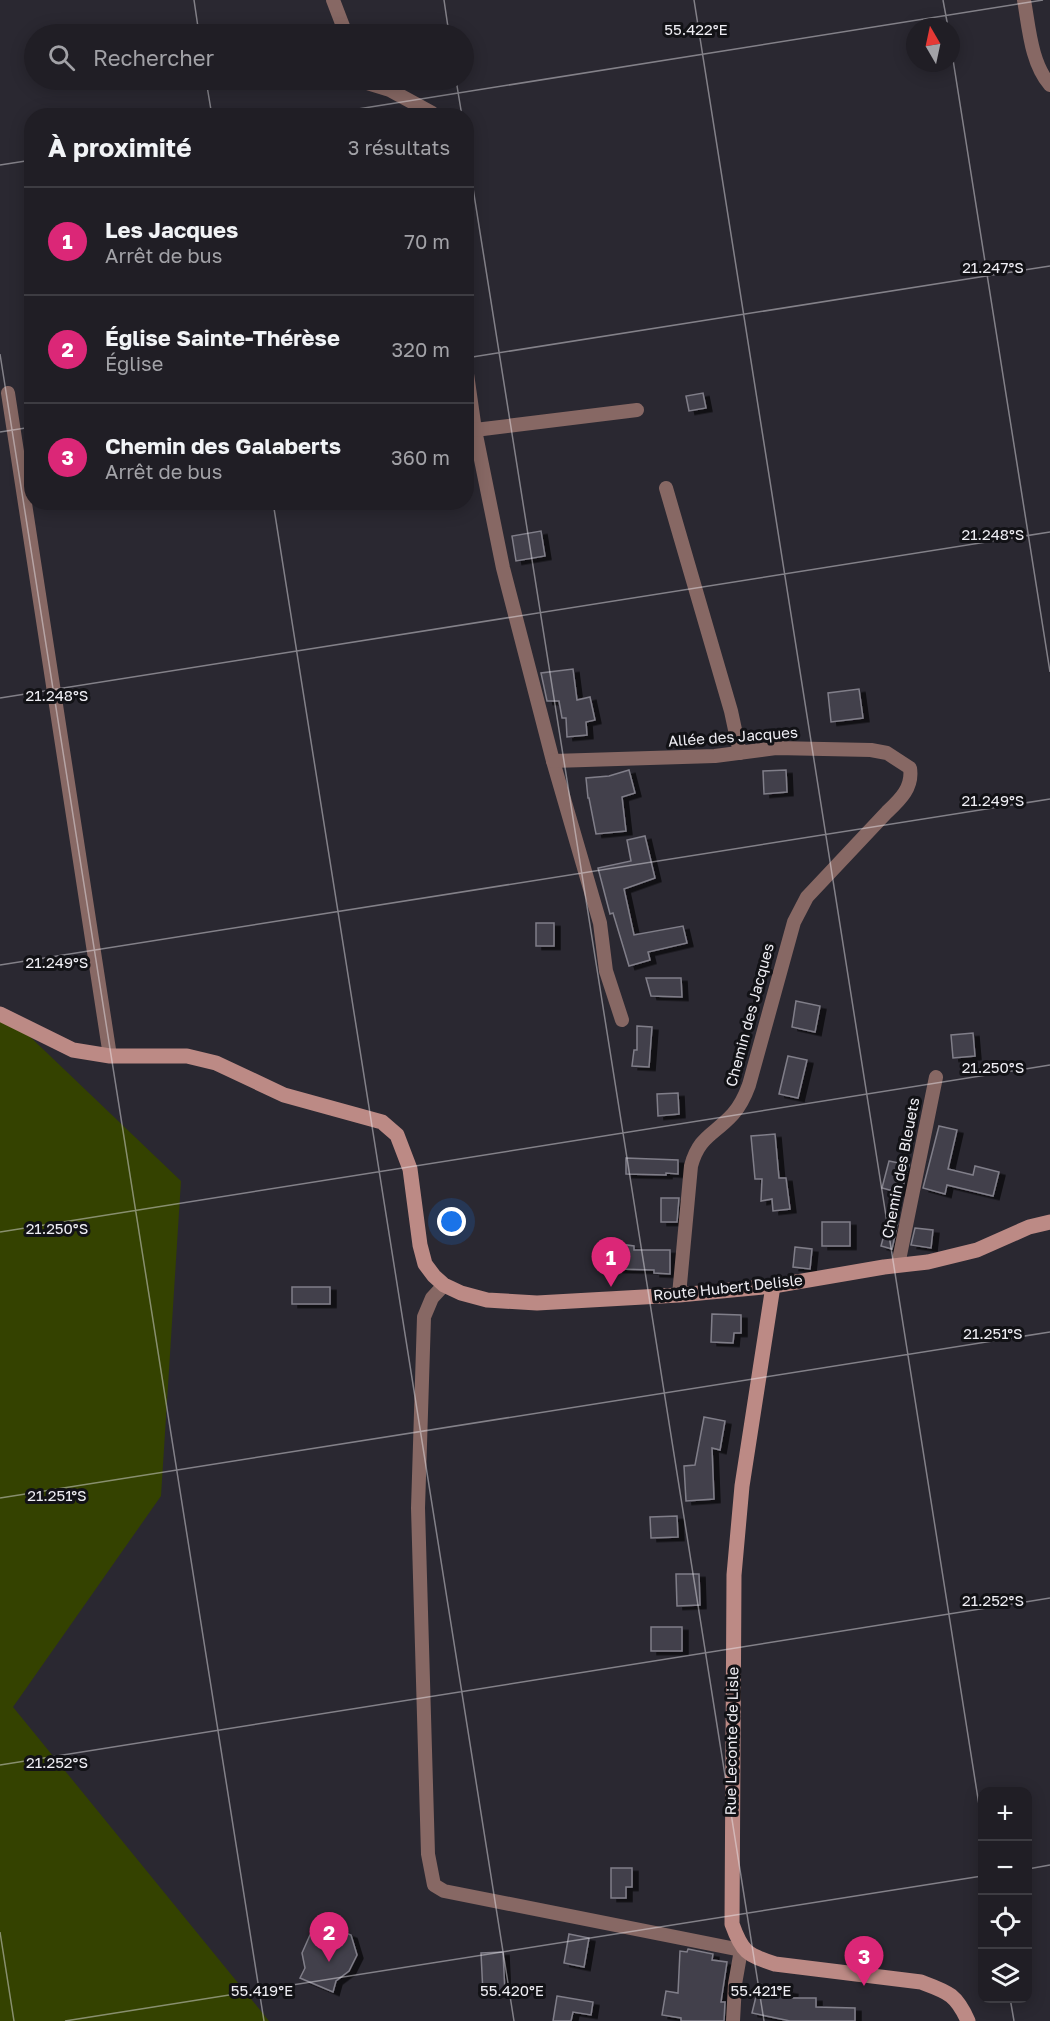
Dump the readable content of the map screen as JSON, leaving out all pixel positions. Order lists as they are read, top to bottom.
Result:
{
  "streets": {
    "main road": ["Route Hubert Delisle", "Rue Leconte de Lisle"],
    "street": ["Allée des Jacques", "Chemin des Jacques", "Chemin des Bleuets"]
  },
  "crossings": [
    ["Allée des Jacques", "Chemin des Jacques"],
    ["Chemin des Jacques", "Route Hubert Delisle"],
    ["Chemin des Bleuets", "Route Hubert Delisle"],
    ["Route Hubert Delisle", "Rue Leconte de Lisle"]
  ],
  "north": "top",
  "page": {
    "search": "Rechercher",
    "heading": ["À proximité", "3 résultats"],
    "list": [
      {
        "mark": "1",
        "name": "Les Jacques",
        "note": "Arrêt de bus",
        "value": "70 m"
      },
      {
        "mark": "2",
        "name": "Église Sainte-Thérèse",
        "note": "Église",
        "value": "320 m"
      },
      {
        "mark": "3",
        "name": "Chemin des Galaberts",
        "note": "Arrêt de bus",
        "value": "360 m"
      }
    ],
    "pins": ["1", "2", "3"],
    "map_buttons": ["+", "−"]
  },
  "coordinates": [
    "55.422°E",
    "21.247°S",
    "21.248°S",
    "21.249°S",
    "21.250°S",
    "21.251°S",
    "21.252°S",
    "55.419°E",
    "55.420°E",
    "55.421°E"
  ]
}
